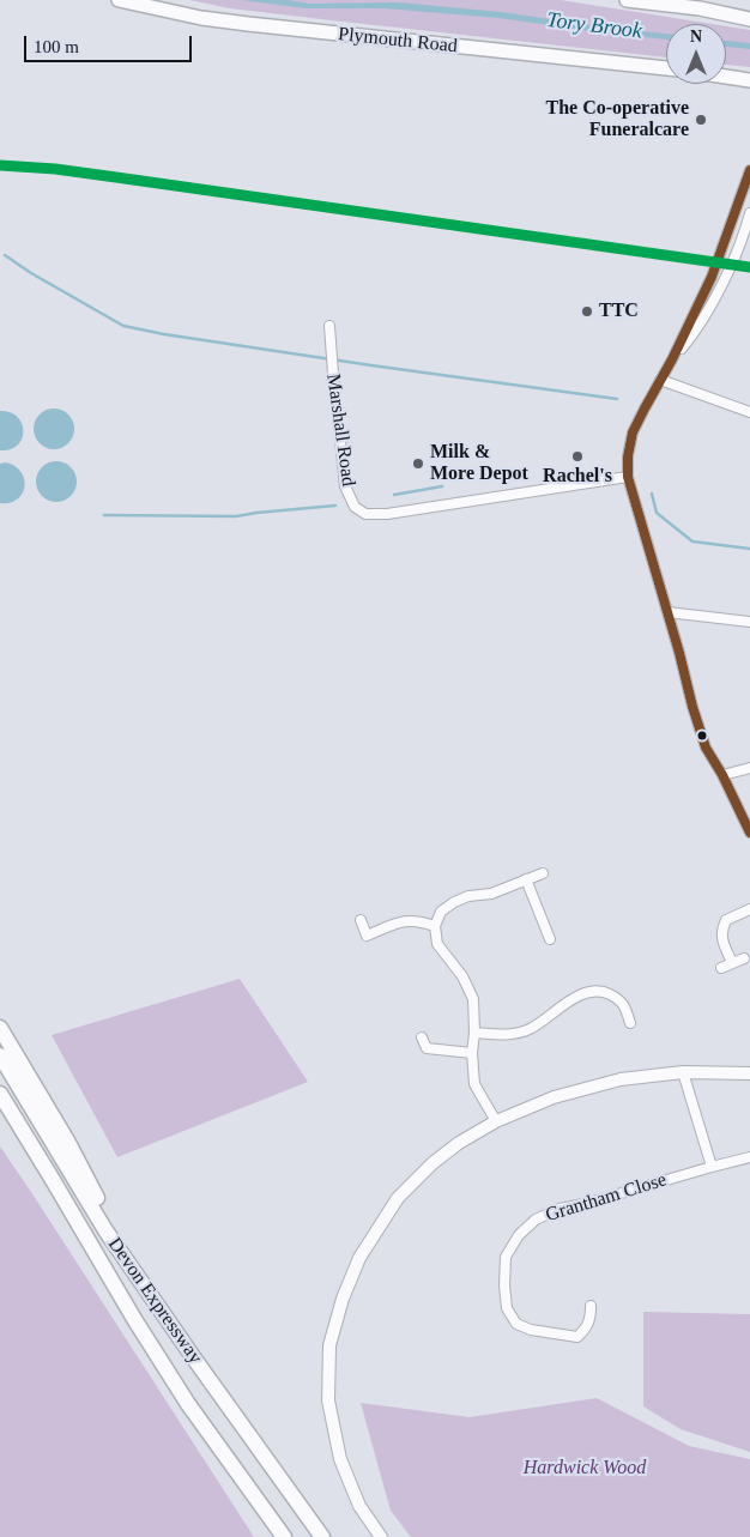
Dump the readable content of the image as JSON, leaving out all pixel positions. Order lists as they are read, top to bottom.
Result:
{
  "streets": {
    "highway": ["Devon Expressway"],
    "main road": ["Plymouth Road"],
    "street": ["Marshall Road", "Grantham Close"]
  },
  "water": ["Tory Brook"],
  "parks": ["Hardwick Wood"],
  "places": [
    "The Co-operative Funeralcare",
    "TTC",
    "Rachel's",
    "Milk & More Depot"
  ],
  "scale_bar": "100 m",
  "north": "top"
}
